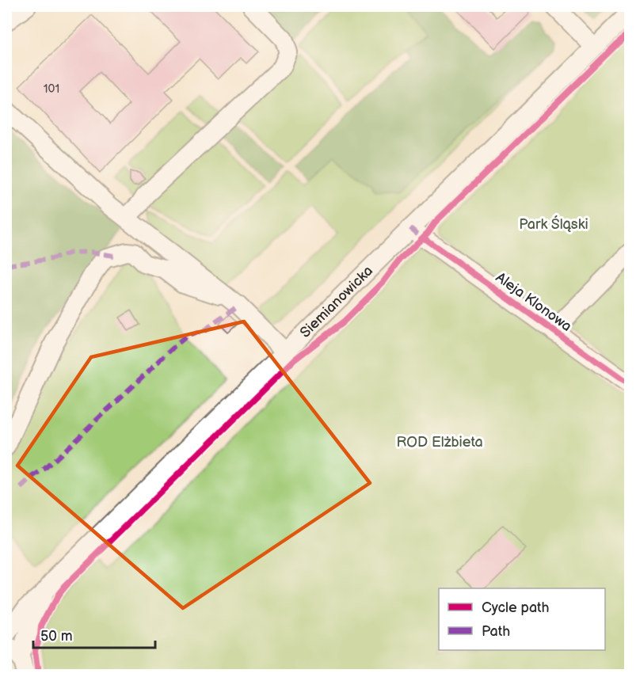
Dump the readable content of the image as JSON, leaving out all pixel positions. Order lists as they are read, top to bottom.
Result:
{
  "streets": {
    "street": ["Siemianowicka", "Aleja Klonowa"]
  },
  "crossings": [
    ["Siemianowicka", "Aleja Klonowa"]
  ],
  "parks": ["Park Śląski", "ROD Elżbieta"],
  "house_numbers": ["101"],
  "legend": ["Cycle path", "Path"],
  "scale_bar": "50 m"
}
